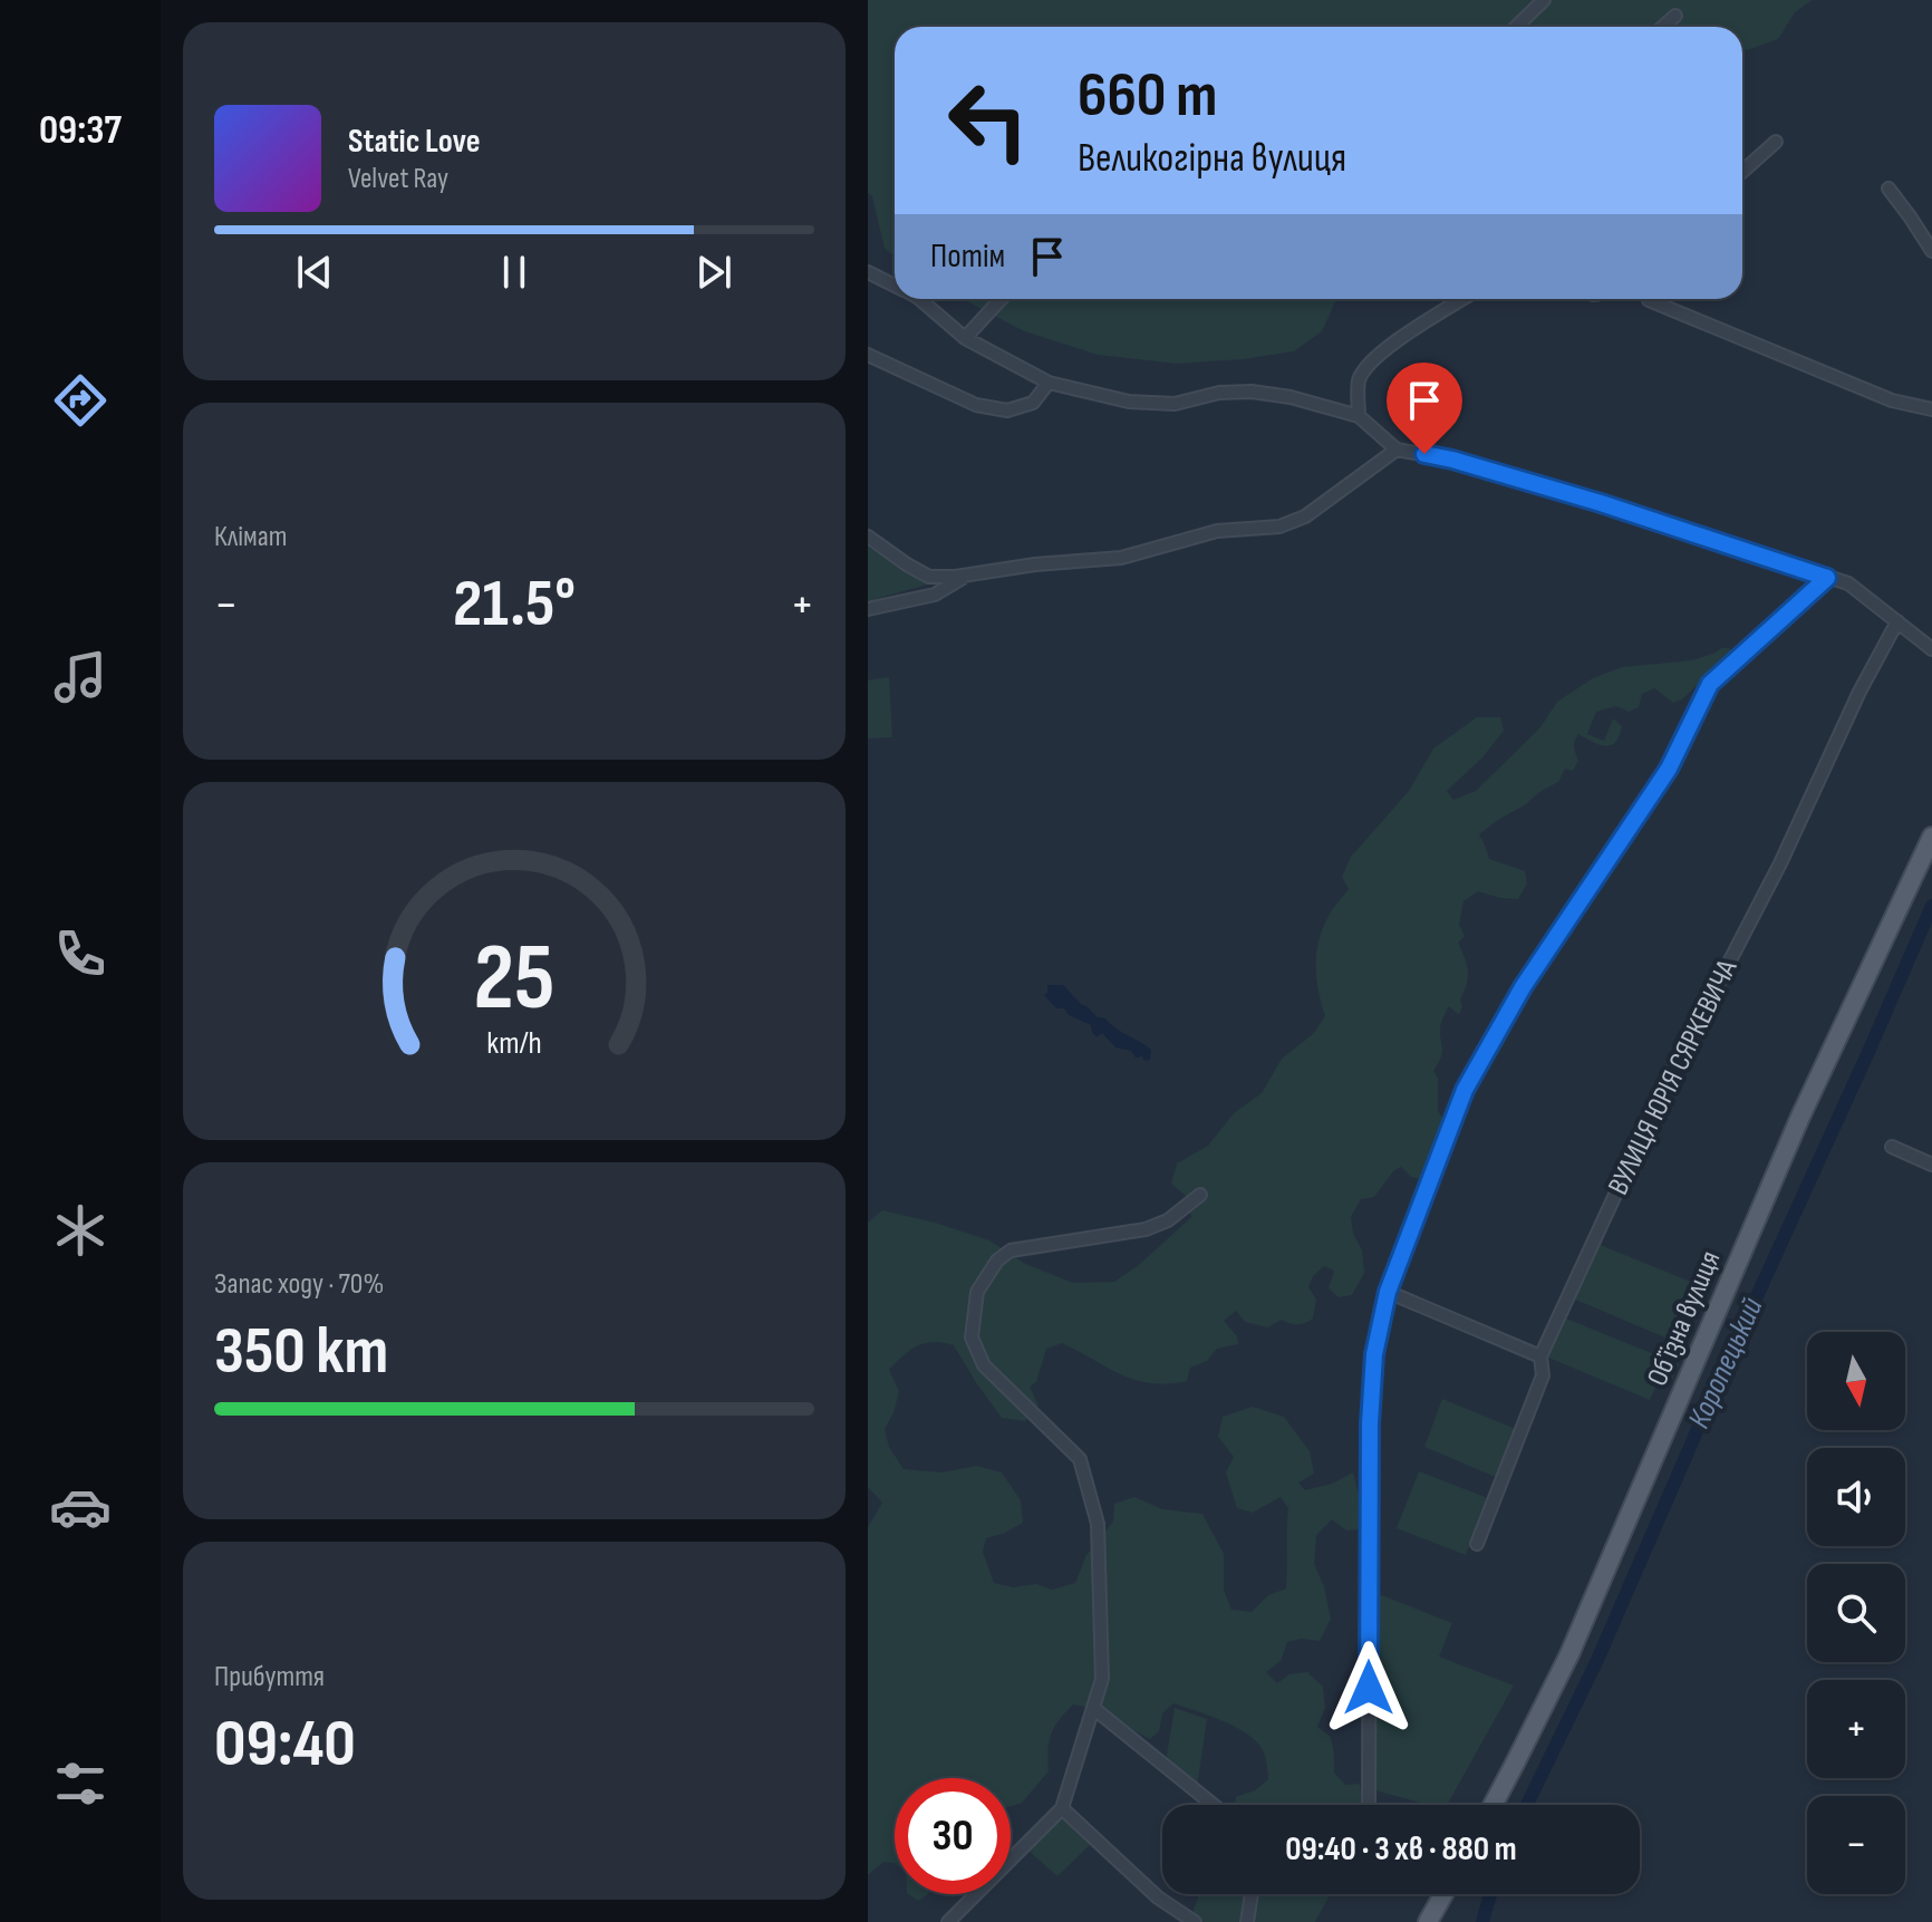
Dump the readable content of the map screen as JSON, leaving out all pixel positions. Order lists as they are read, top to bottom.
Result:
{
  "streets": {
    "main road": ["Обʼїзна вулиця"],
    "street": ["ВУЛИЦЯ ЮРІЯ СЯРКЕВИЧА"]
  },
  "water": ["Коропецький"],
  "north": "bottom",
  "page": {
    "tabs": "09:37",
    "turn": ["660 m", "Великогірна вулиця"],
    "song": ["Static Love", "Velvet Ray"],
    "then": "Потім",
    "tile": [
      "Клімат",
      ["Запас ходу · 70%", "350 km"],
      ["Прибуття", "09:40"]
    ],
    "heat": ["−", "21.5°", "+"],
    "map_buttons": ["+", "−"],
    "limit": "30",
    "trip": "09:40 · 3 хв · 880 m",
    "gauge": ["25", "km/h"]
  }
}
